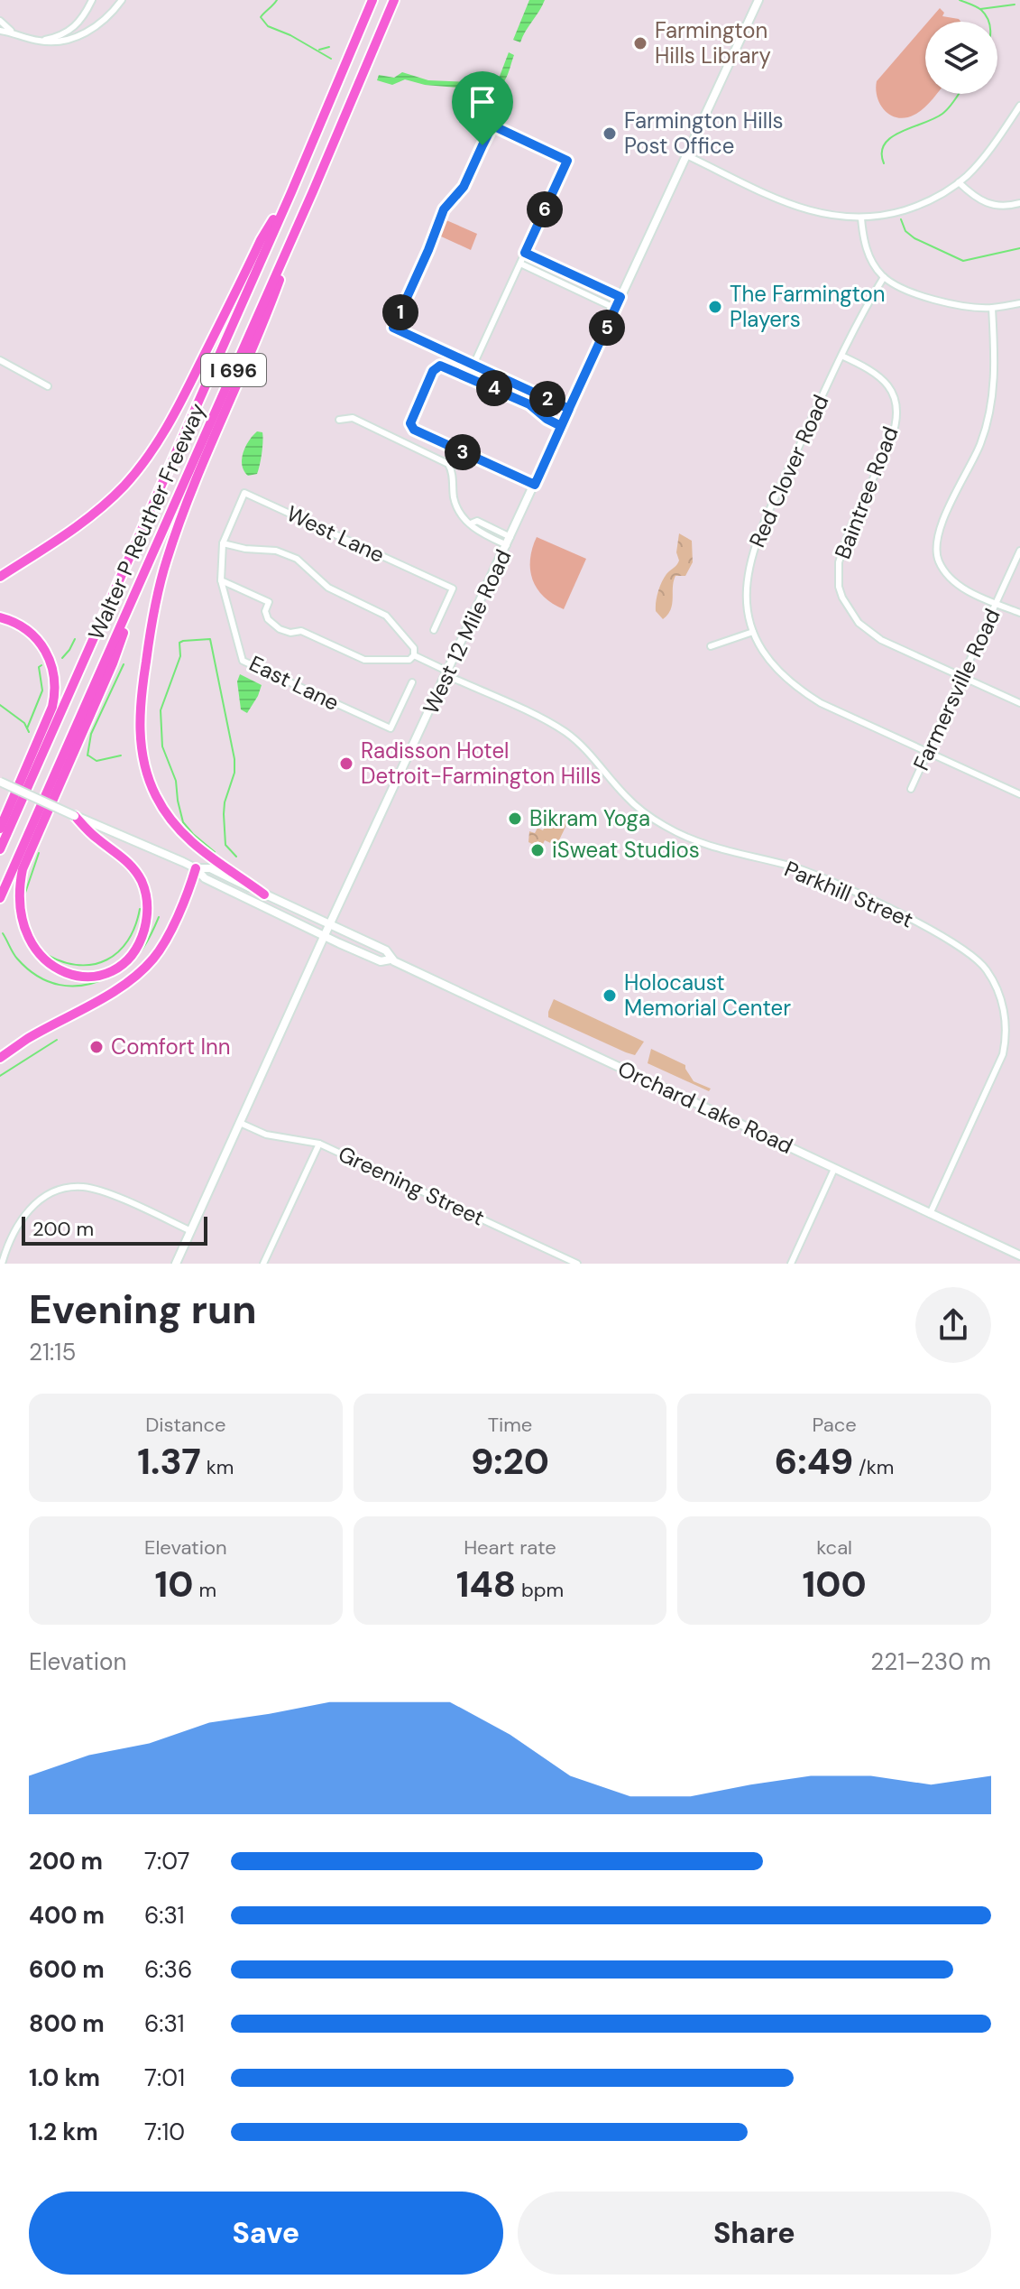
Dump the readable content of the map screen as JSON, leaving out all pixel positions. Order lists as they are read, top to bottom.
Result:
{
  "streets": {
    "highway": ["I 696", "Walter P Reuther Freeway"],
    "main road": ["West 12 Mile Road", "Orchard Lake Road"],
    "street": [
      "Red Clover Road",
      "Baintree Road",
      "West Lane",
      "East Lane",
      "Farmersville Road",
      "Parkhill Street",
      "Greening Street"
    ]
  },
  "crossings": [
    ["Red Clover Road", "Baintree Road"],
    ["Red Clover Road", "Farmersville Road"],
    ["Baintree Road", "Farmersville Road"],
    ["West Lane", "East Lane"],
    ["West 12 Mile Road", "Parkhill Street"],
    ["West 12 Mile Road", "Orchard Lake Road"],
    ["West 12 Mile Road", "Greening Street"],
    ["Parkhill Street", "Orchard Lake Road"]
  ],
  "places": [
    "Farmington Hills Library",
    "Farmington Hills Post Office",
    "The Farmington Players",
    "Radisson Hotel Detroit-Farmington Hills",
    "Bikram Yoga",
    "iSweat Studios",
    "Holocaust Memorial Center",
    "Comfort Inn"
  ],
  "scale_bar": "200 m",
  "page": {
    "pins": [
      "6",
      "1",
      "5",
      "4",
      "2",
      "3"
    ],
    "scale": "200 m",
    "heading": ["Evening run", "21:15"],
    "stats": [
      ["Distance", "1.37 km"],
      ["Time", "9:20"],
      ["Pace", "6:49 /km"],
      ["Elevation", "10 m"],
      ["Heart rate", "148 bpm"],
      ["kcal", "100"]
    ],
    "chart": ["Elevation", "221–230 m"],
    "list": [
      {
        "name": "200 m",
        "note": "7:07"
      },
      {
        "name": "400 m",
        "note": "6:31"
      },
      {
        "name": "600 m",
        "note": "6:36"
      },
      {
        "name": "800 m",
        "note": "6:31"
      },
      {
        "name": "1.0 km",
        "note": "7:01"
      },
      {
        "name": "1.2 km",
        "note": "7:10"
      }
    ],
    "buttons": ["Save", "Share"]
  }
}
